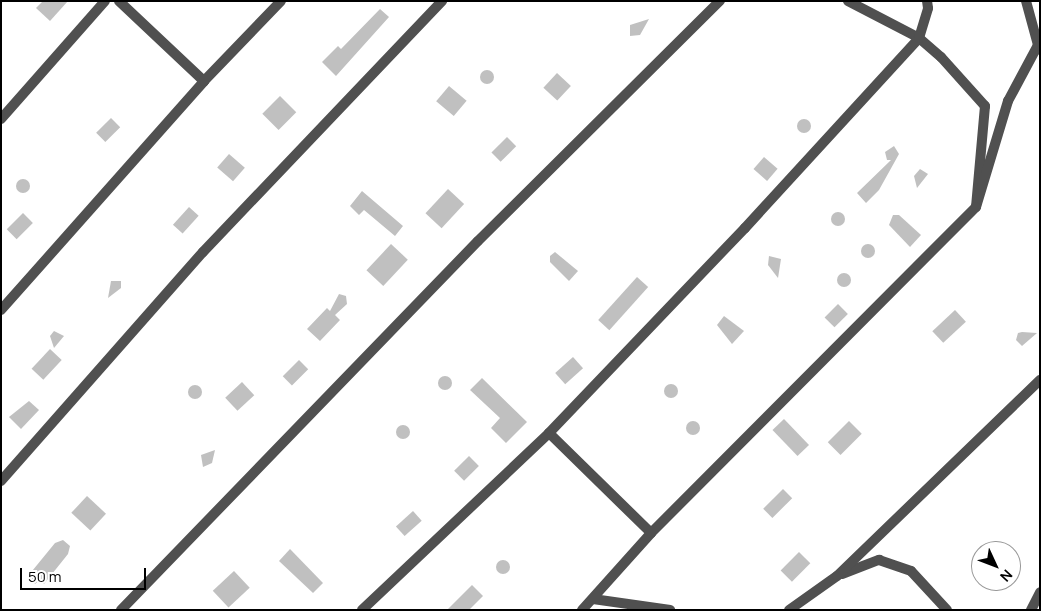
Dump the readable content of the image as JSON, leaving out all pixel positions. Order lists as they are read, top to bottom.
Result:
{
  "scale_bar": "50 m",
  "north": "bottom right"
}
